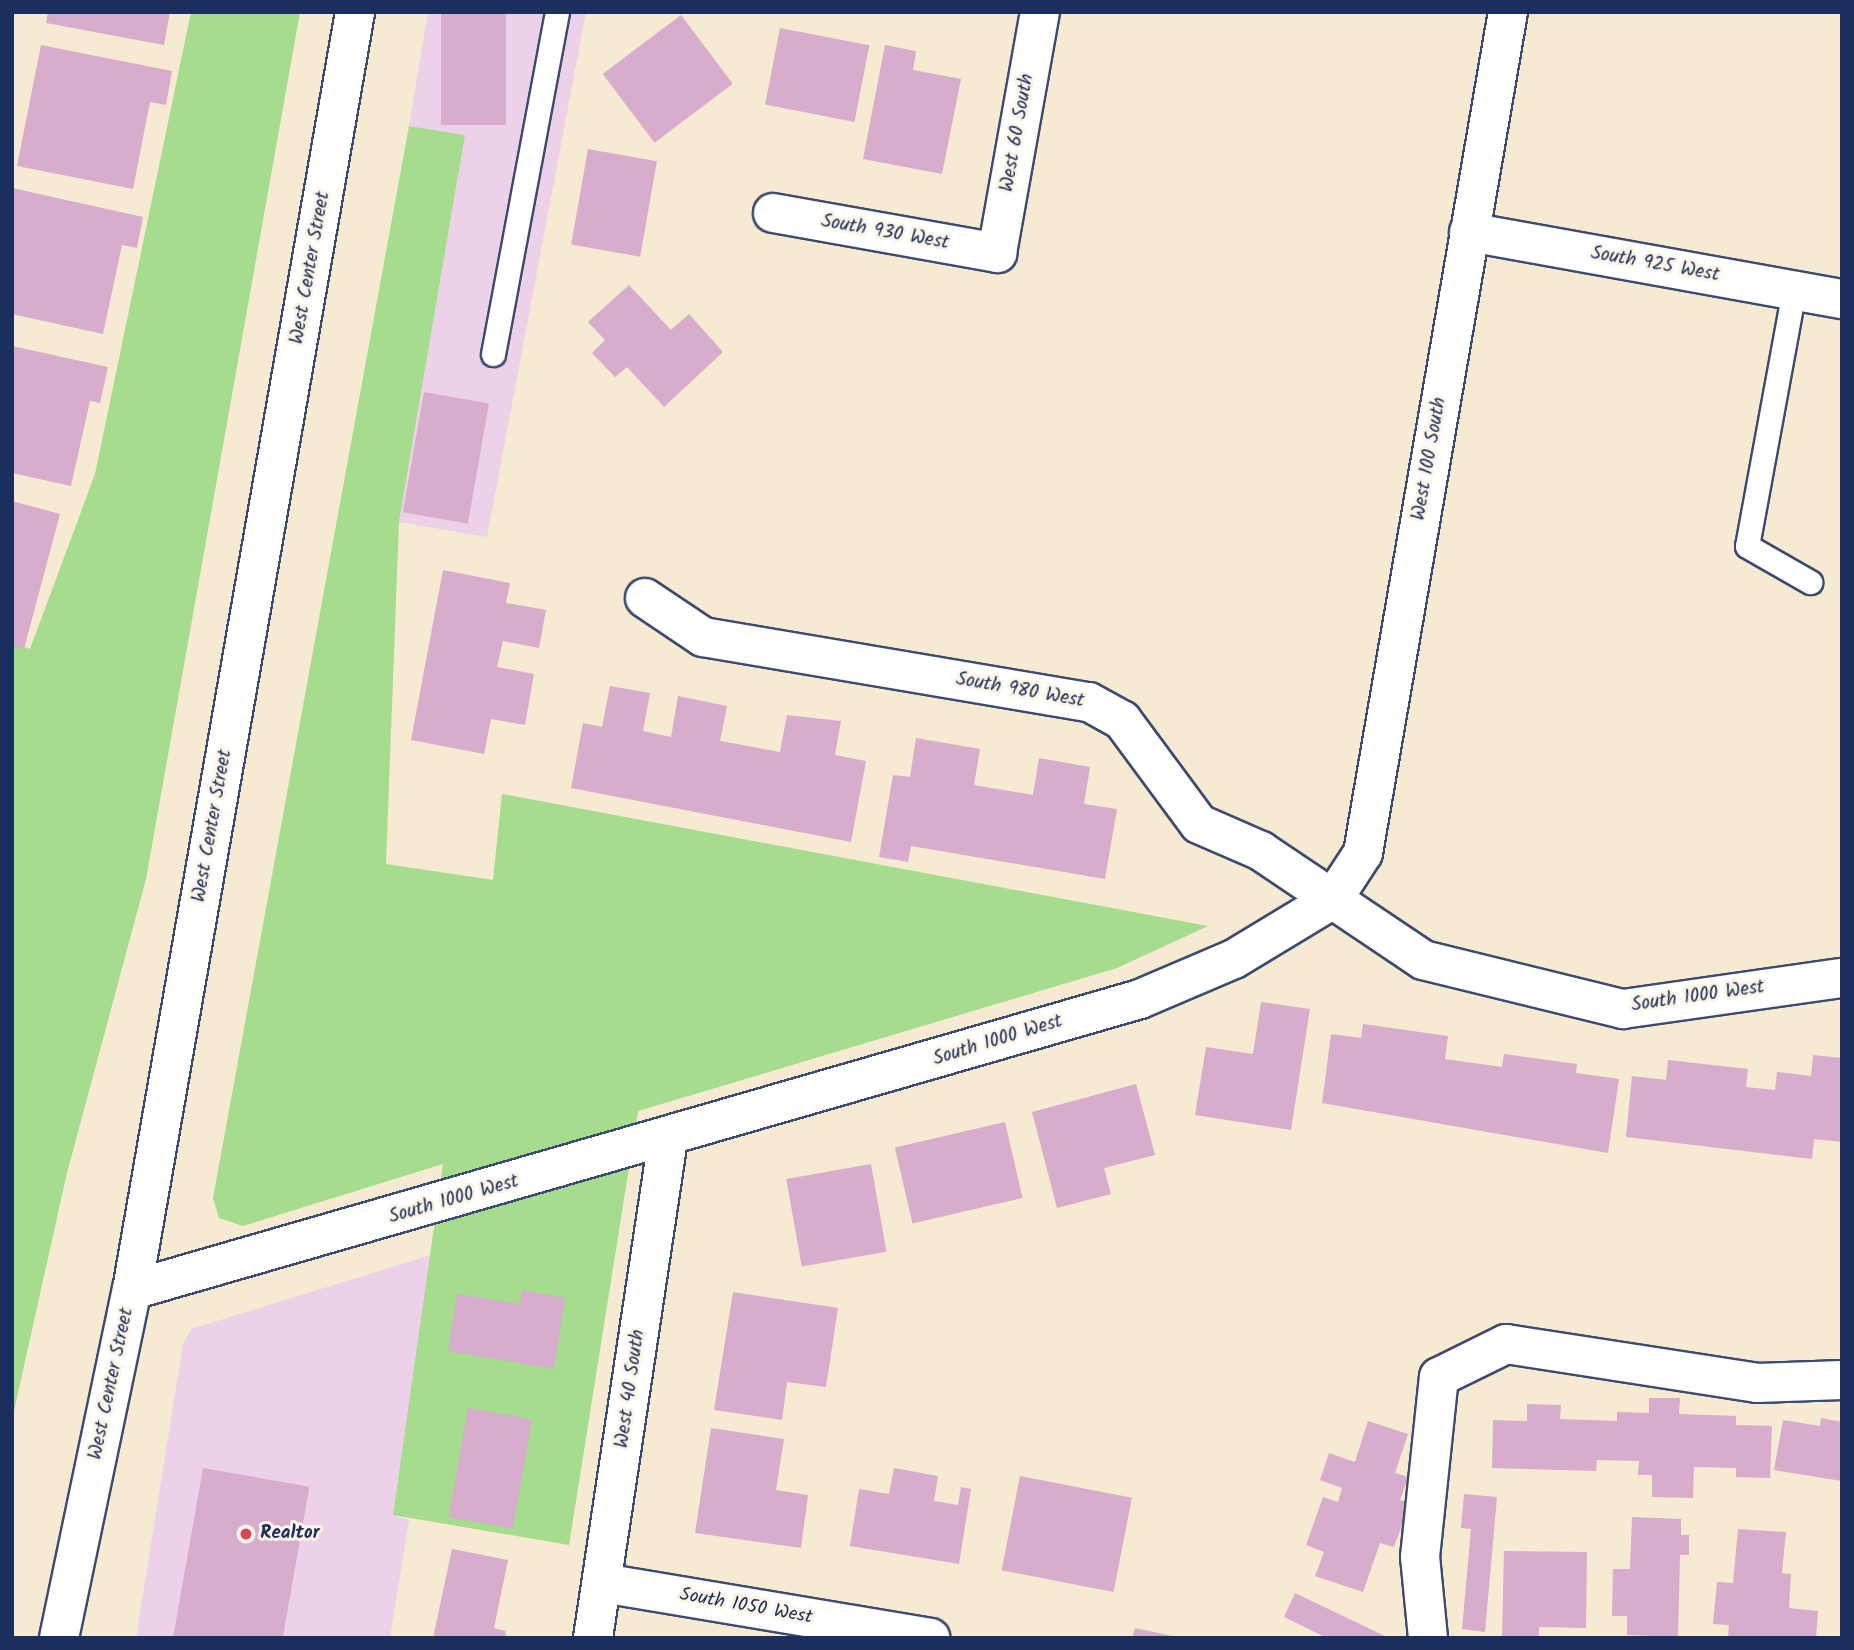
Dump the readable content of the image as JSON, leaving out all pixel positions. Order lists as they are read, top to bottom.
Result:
{
  "streets": {
    "street": [
      "West 60 South",
      "South 930 West",
      "South 925 West",
      "West Center Street",
      "West 100 South",
      "South 980 West",
      "South 1000 West",
      "West 40 South",
      "South 1050 West"
    ]
  },
  "crossings": [
    ["West 60 South", "South 930 West"],
    ["South 925 West", "West 100 South"],
    ["West Center Street", "South 1000 West"],
    ["West 100 South", "South 980 West"],
    ["West 100 South", "South 1000 West"],
    ["South 980 West", "South 1000 West"],
    ["South 1000 West", "West 40 South"],
    ["West 40 South", "South 1050 West"]
  ],
  "places": ["Realtor"]
}
